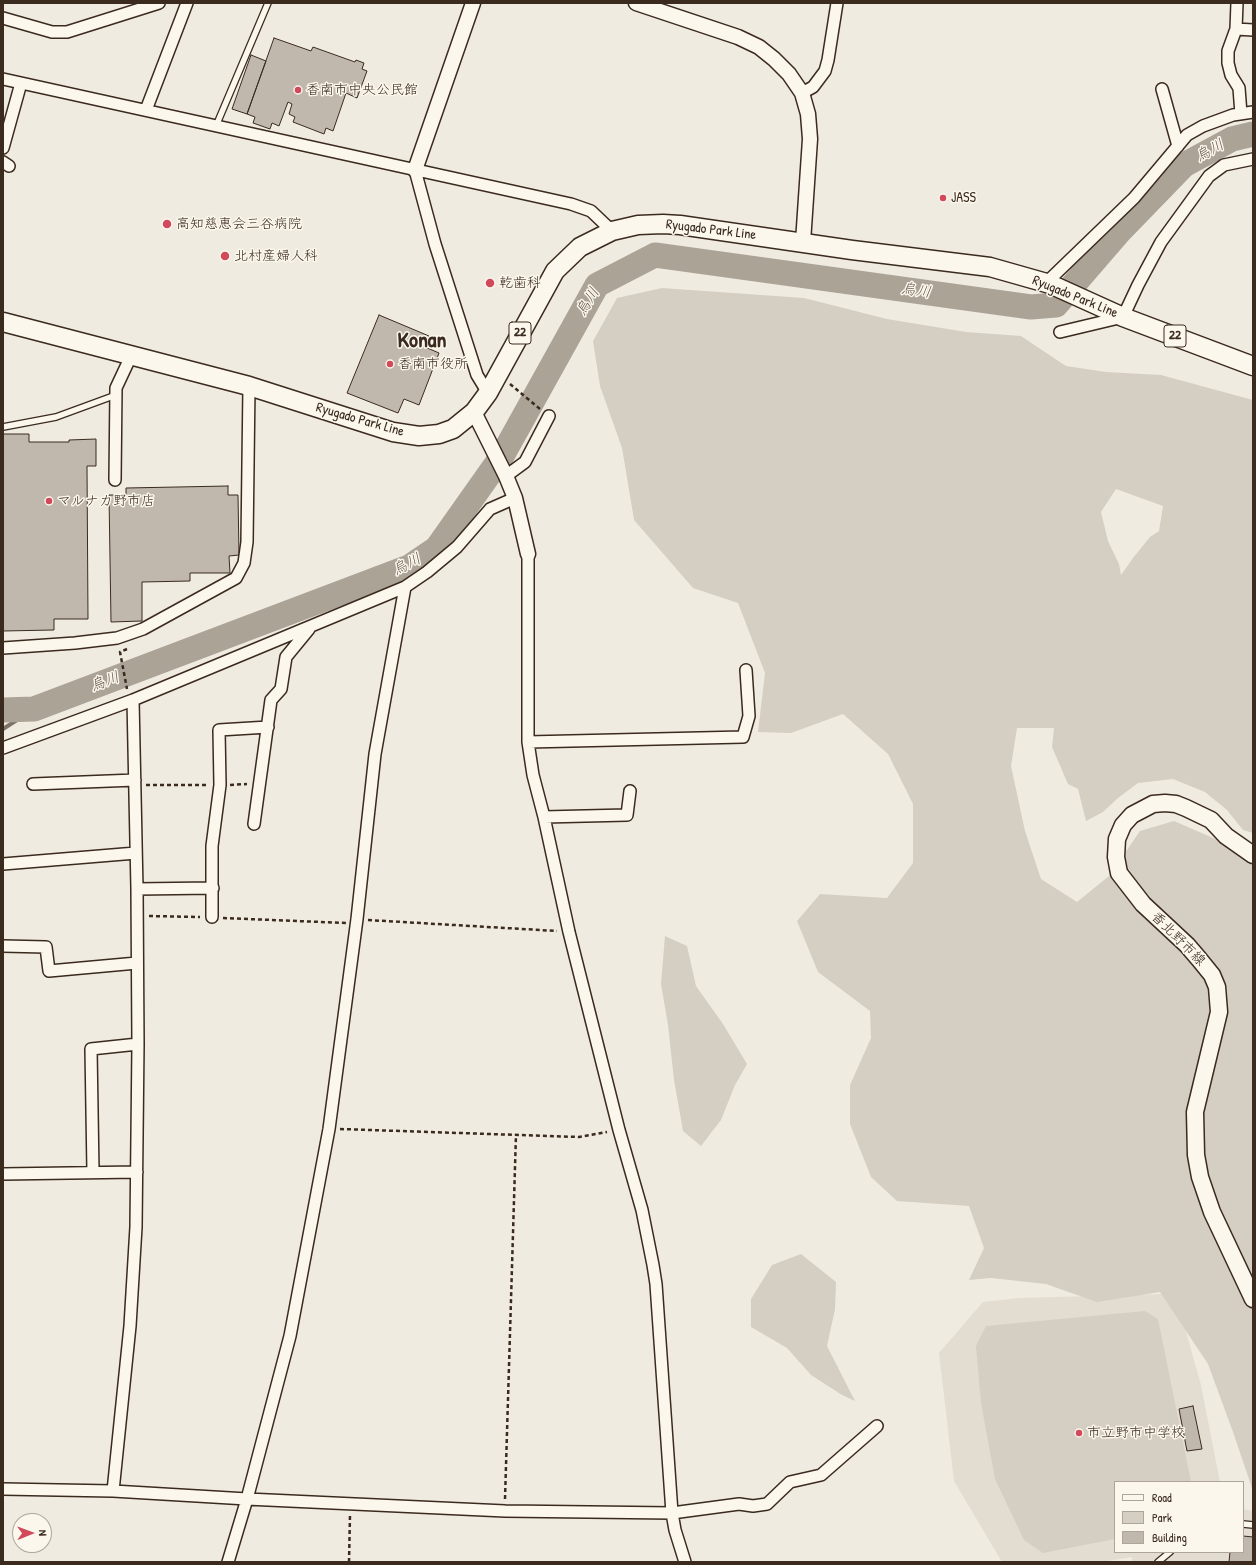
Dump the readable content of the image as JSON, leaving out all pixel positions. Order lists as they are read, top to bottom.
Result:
{
  "streets": {
    "main road": ["Ryugado Park Line", "22", "香北野市線"]
  },
  "districts": ["Konan"],
  "water": ["烏川"],
  "places": [
    "香南市中央公民館",
    "JASS",
    "高知慈恵会三谷病院",
    "北村産婦人科",
    "乾歯科",
    "香南市役所",
    "マルナカ野市店",
    "市立野市中学校"
  ],
  "legend": ["Road", "Park", "Building"],
  "north": "right"
}
